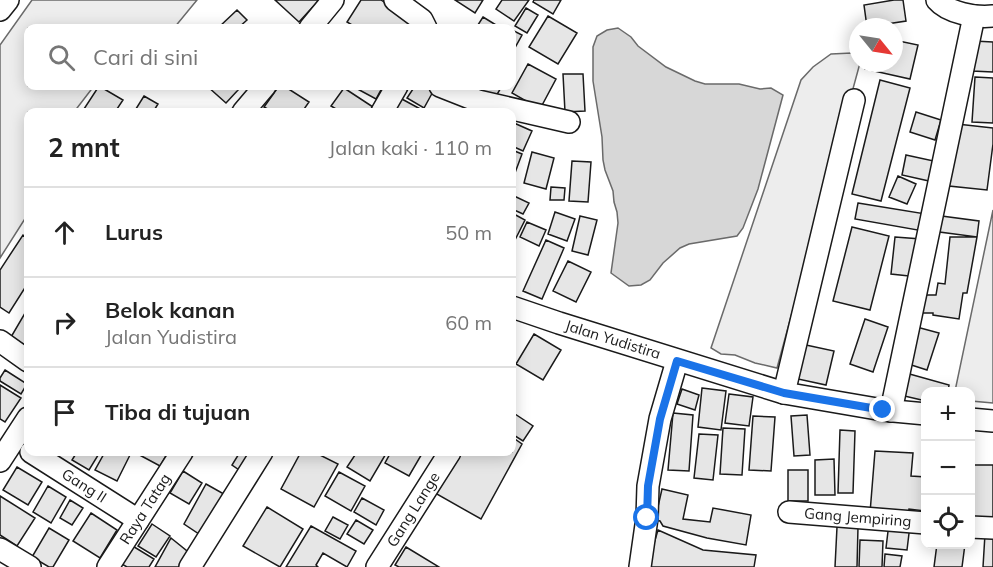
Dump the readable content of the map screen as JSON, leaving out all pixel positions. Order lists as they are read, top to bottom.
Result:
{
  "streets": {
    "street": [
      "Jalan Yudistira",
      "Gang II",
      "Raya Tatag",
      "Gang Lange",
      "Gang Jempiring"
    ]
  },
  "crossings": [
    ["Gang II", "Raya Tatag"]
  ],
  "north": "bottom right",
  "page": {
    "search": "Cari di sini",
    "heading": ["2 mnt", "Jalan kaki · 110 m"],
    "list": [
      ["Lurus", "50 m"],
      ["Belok kanan", "Jalan Yudistira", "60 m"],
      "Tiba di tujuan"
    ],
    "map_buttons": ["+", "−"]
  }
}
